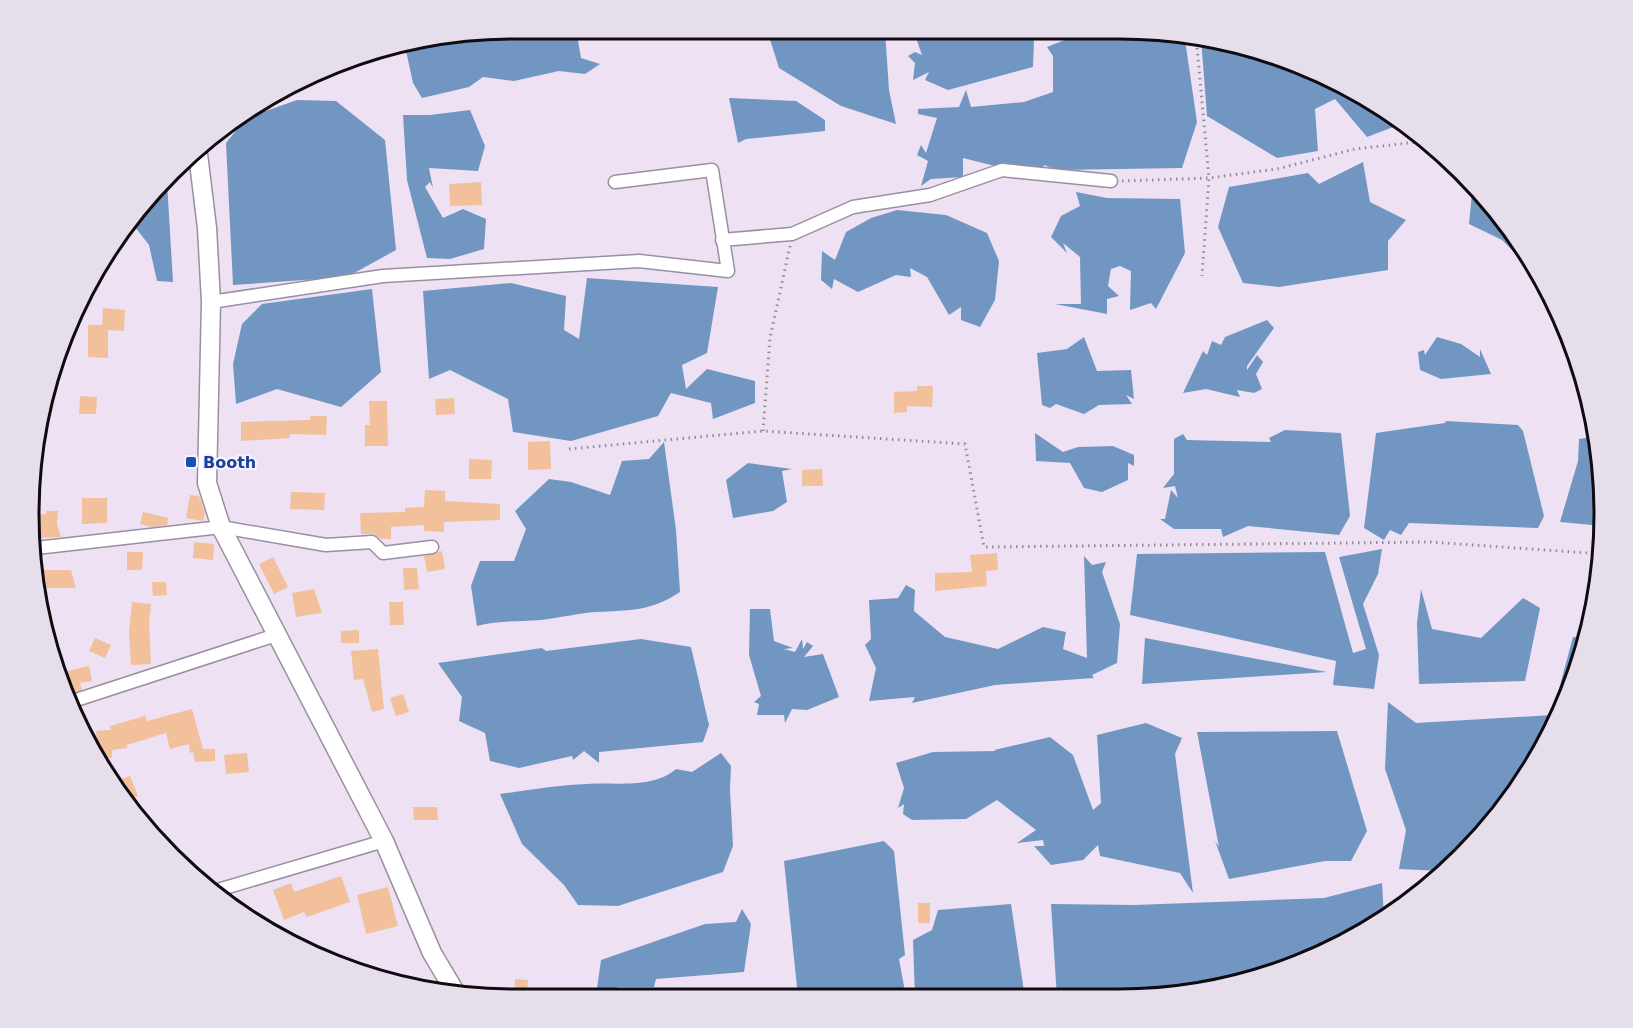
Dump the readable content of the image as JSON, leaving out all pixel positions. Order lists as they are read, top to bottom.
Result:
{
  "places": {
    "transit": ["Booth"]
  }
}
